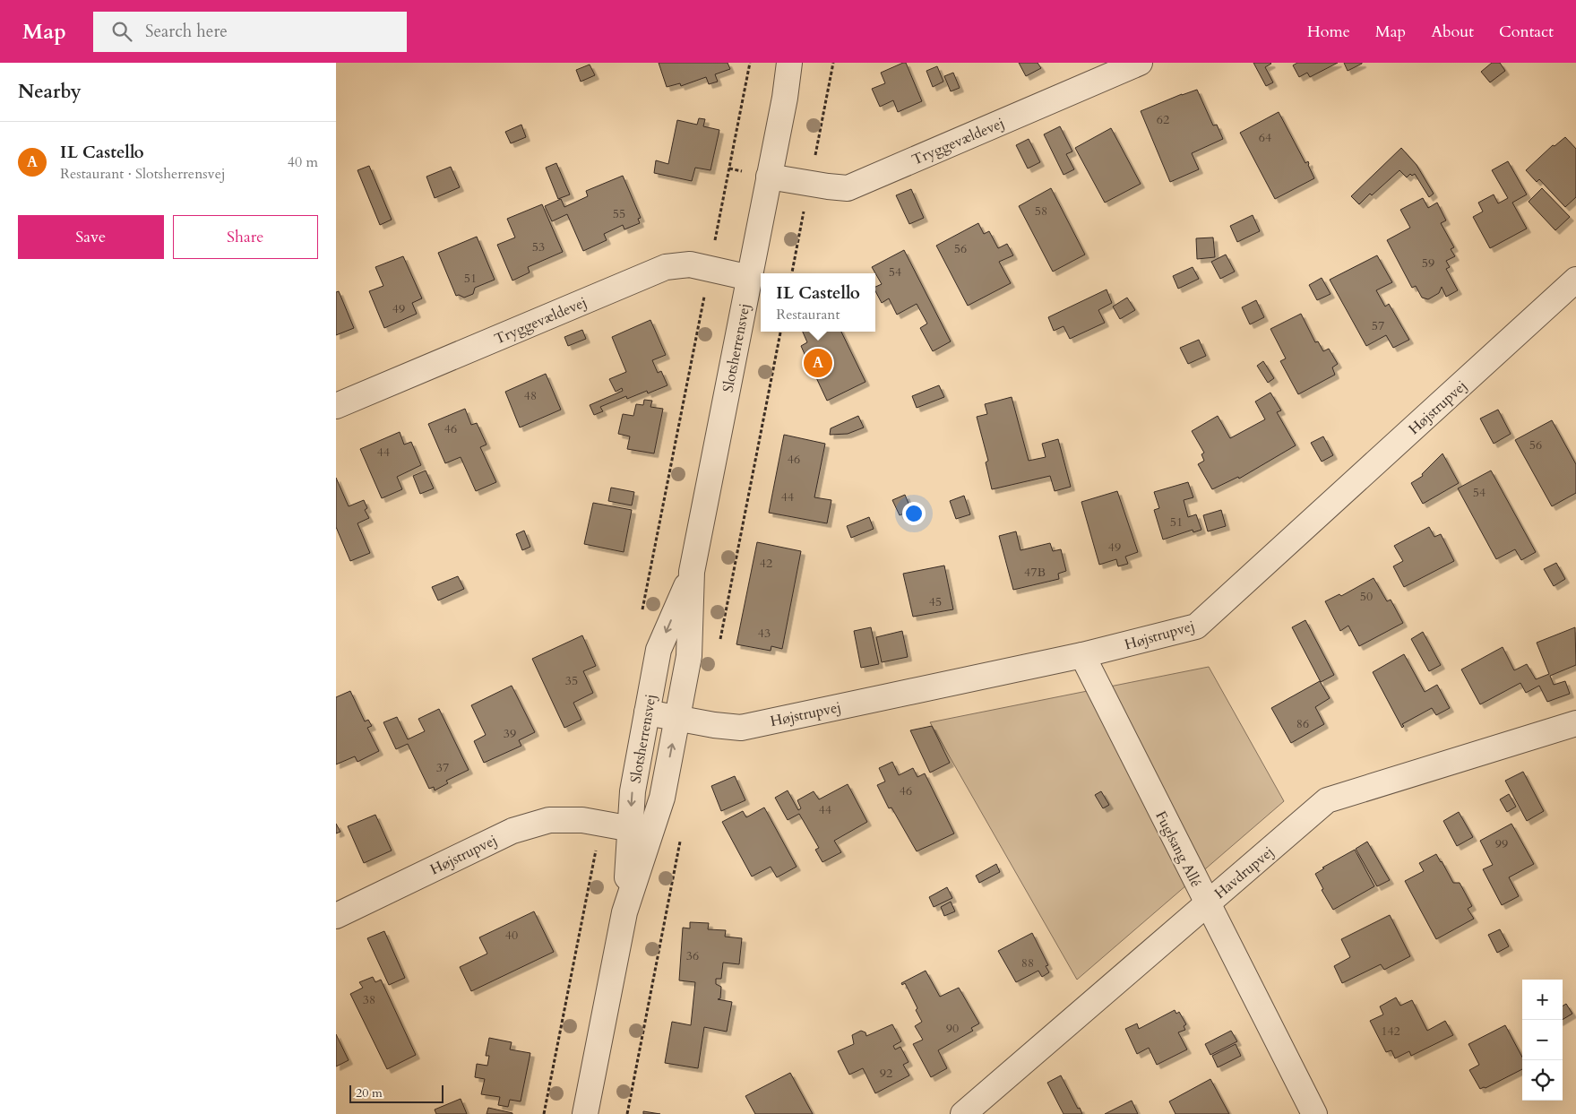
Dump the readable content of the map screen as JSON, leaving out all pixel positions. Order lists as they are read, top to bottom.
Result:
{
  "streets": {
    "street": [
      "Tryggevældevej",
      "Slotsherrensvej",
      "Højstrupvej",
      "Fuglsang Allé",
      "Havdrupvej"
    ]
  },
  "crossings": [
    ["Tryggevældevej", "Slotsherrensvej"],
    ["Slotsherrensvej", "Højstrupvej"],
    ["Højstrupvej", "Fuglsang Allé"],
    ["Fuglsang Allé", "Havdrupvej"]
  ],
  "house_numbers": [
    "62",
    "64",
    "58",
    "55",
    "53",
    "56",
    "59",
    "54",
    "51",
    "49",
    "57",
    "48",
    "46",
    "56",
    "44",
    "46",
    "54",
    "44",
    "51",
    "49",
    "42",
    "47B",
    "50",
    "45",
    "43",
    "35",
    "86",
    "39",
    "37",
    "46",
    "44",
    "99",
    "40",
    "36",
    "88",
    "38",
    "90",
    "142",
    "92"
  ],
  "scale_bar": "20 m",
  "page": {
    "header": "Map",
    "search": "Search here",
    "nav": [
      "Home",
      "Map",
      "About",
      "Contact"
    ],
    "heading": "Nearby",
    "list": [
      {
        "mark": "A",
        "name": "IL Castello",
        "note": "Restaurant · Slotsherrensvej",
        "value": "40 m"
      }
    ],
    "buttons": ["Save", "Share"],
    "popup": ["IL Castello", "Restaurant"],
    "pins": "A",
    "map_buttons": ["+", "−"],
    "scale": "20 m"
  }
}
